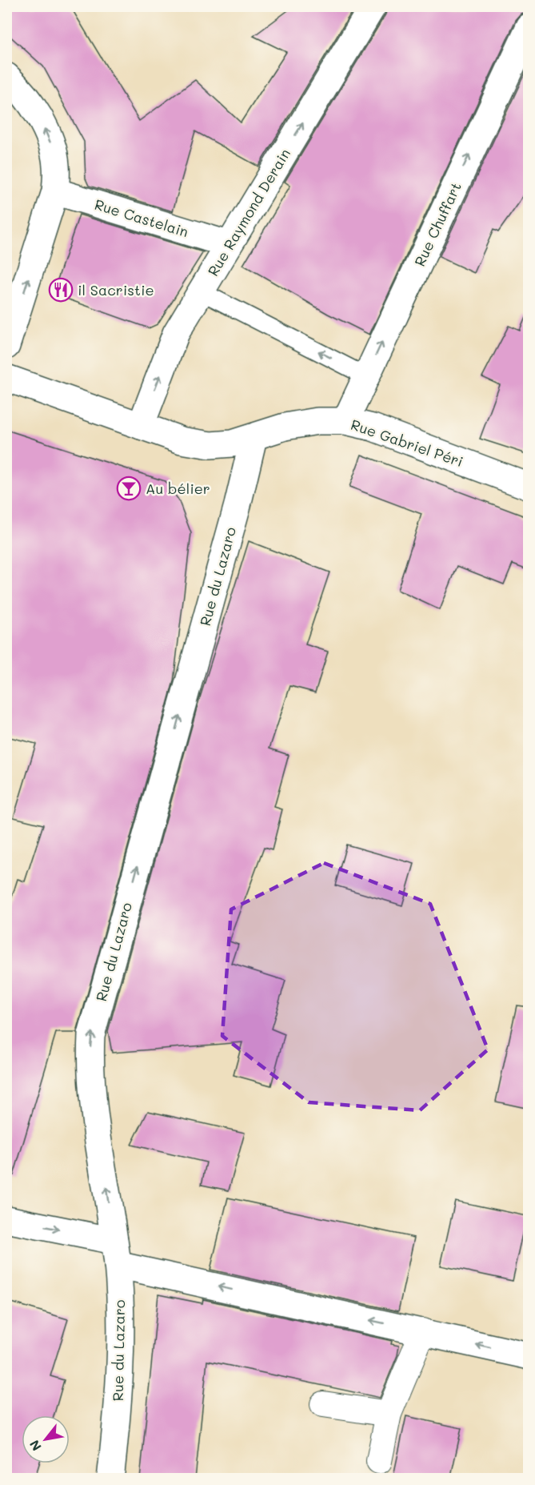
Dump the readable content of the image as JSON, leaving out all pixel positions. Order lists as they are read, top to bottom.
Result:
{
  "streets": {
    "street": [
      "Rue Raymond Derain",
      "Rue Castelain",
      "Rue Chuffart",
      "Rue Gabriel Péri",
      "Rue du Lazaro"
    ]
  },
  "crossings": [
    ["Rue Raymond Derain", "Rue Castelain"],
    ["Rue Raymond Derain", "Rue Gabriel Péri"],
    ["Rue Chuffart", "Rue Gabriel Péri"],
    ["Rue Gabriel Péri", "Rue du Lazaro"]
  ],
  "one_way": ["Rue Chuffart", "Rue du Lazaro"],
  "places": {
    "restaurant": ["il Sacristie"],
    "bar": ["Au bélier"]
  },
  "north": "bottom left"
}
